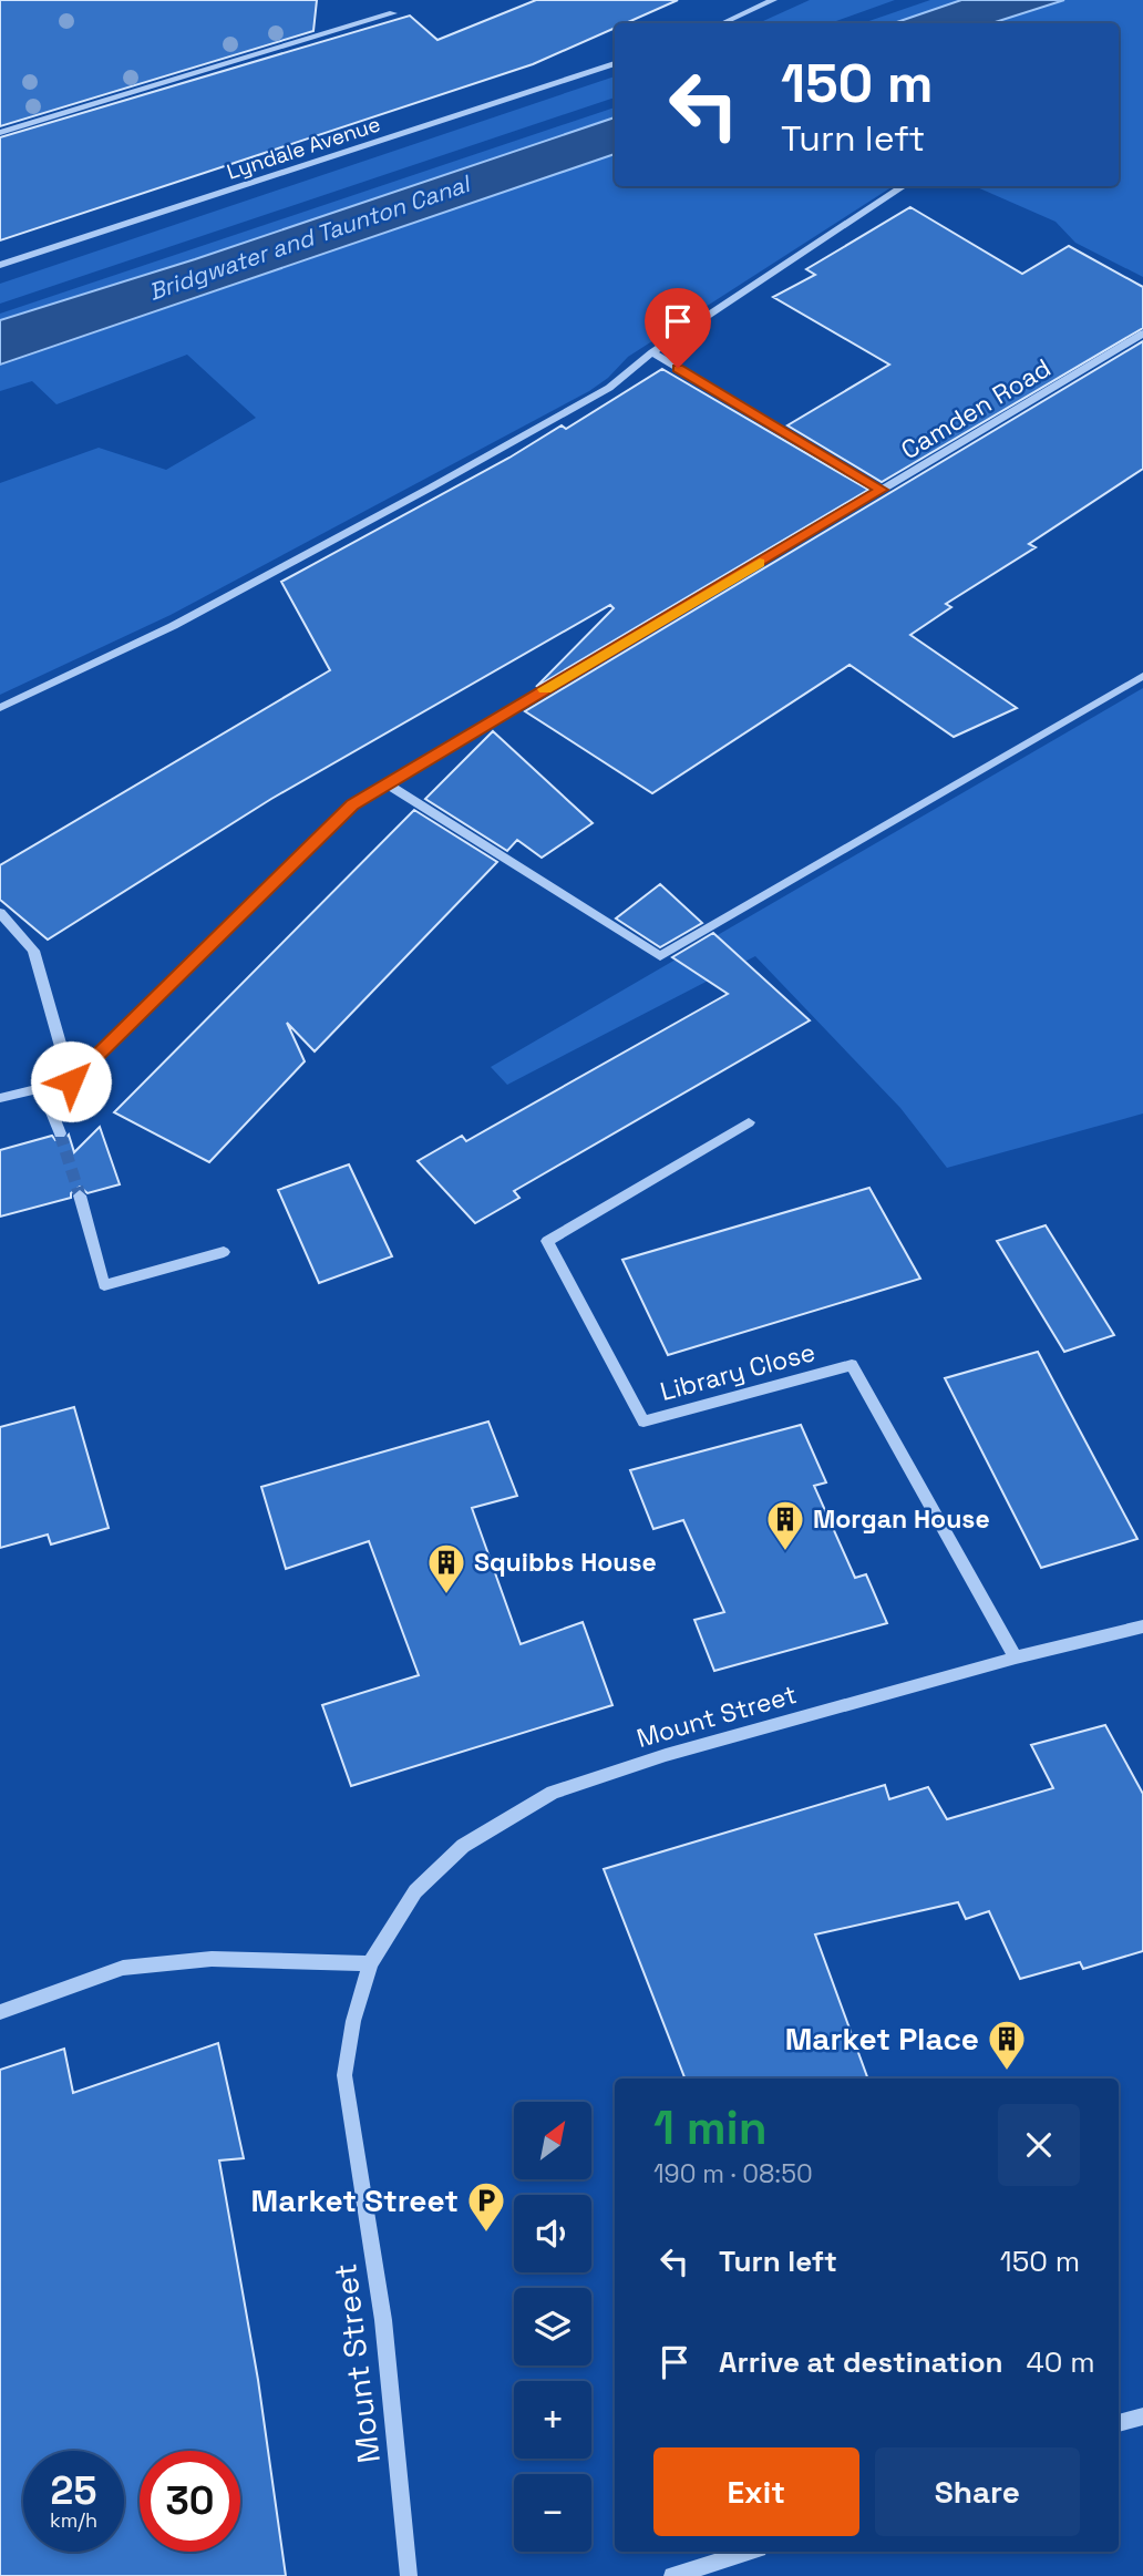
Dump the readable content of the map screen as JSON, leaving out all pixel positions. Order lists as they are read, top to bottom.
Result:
{
  "streets": {
    "street": [
      "Lyndale Avenue",
      "Camden Road",
      "Library Close",
      "Mount Street"
    ]
  },
  "crossings": [
    ["Library Close", "Mount Street"]
  ],
  "water": ["Bridgwater and Taunton Canal"],
  "places": {
    "building": ["Morgan House", "Squibbs House", "Market Place"],
    "parking": ["Market Street"]
  },
  "north": "top right",
  "page": {
    "turn": ["150 m", "Turn left"],
    "heading": ["1 min", "190 m · 08:50"],
    "map_buttons": ["+", "−"],
    "list": [
      {
        "name": "Turn left",
        "value": "150 m"
      },
      {
        "name": "Arrive at destination",
        "value": "40 m"
      }
    ],
    "buttons": ["Exit", "Share"],
    "speed": "25 km/h",
    "limit": "30"
  }
}
